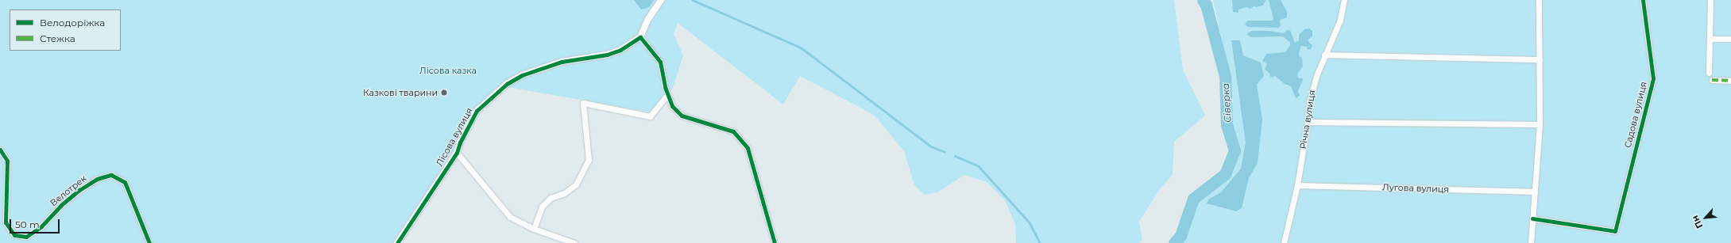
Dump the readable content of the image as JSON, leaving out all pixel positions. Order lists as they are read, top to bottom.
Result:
{
  "streets": {
    "street": [
      "Садова вулиця",
      "Річна вулиця",
      "Лісова вулиця",
      "Лугова вулиця",
      "Велотрек"
    ]
  },
  "crossings": [
    ["Річна вулиця", "Лугова вулиця"]
  ],
  "water": ["Сіверка"],
  "parks": ["Лісова казка"],
  "places": ["Казкові тварини"],
  "legend": ["Велодоріжка", "Стежка"],
  "scale_bar": "50 m",
  "north": "bottom left"
}
